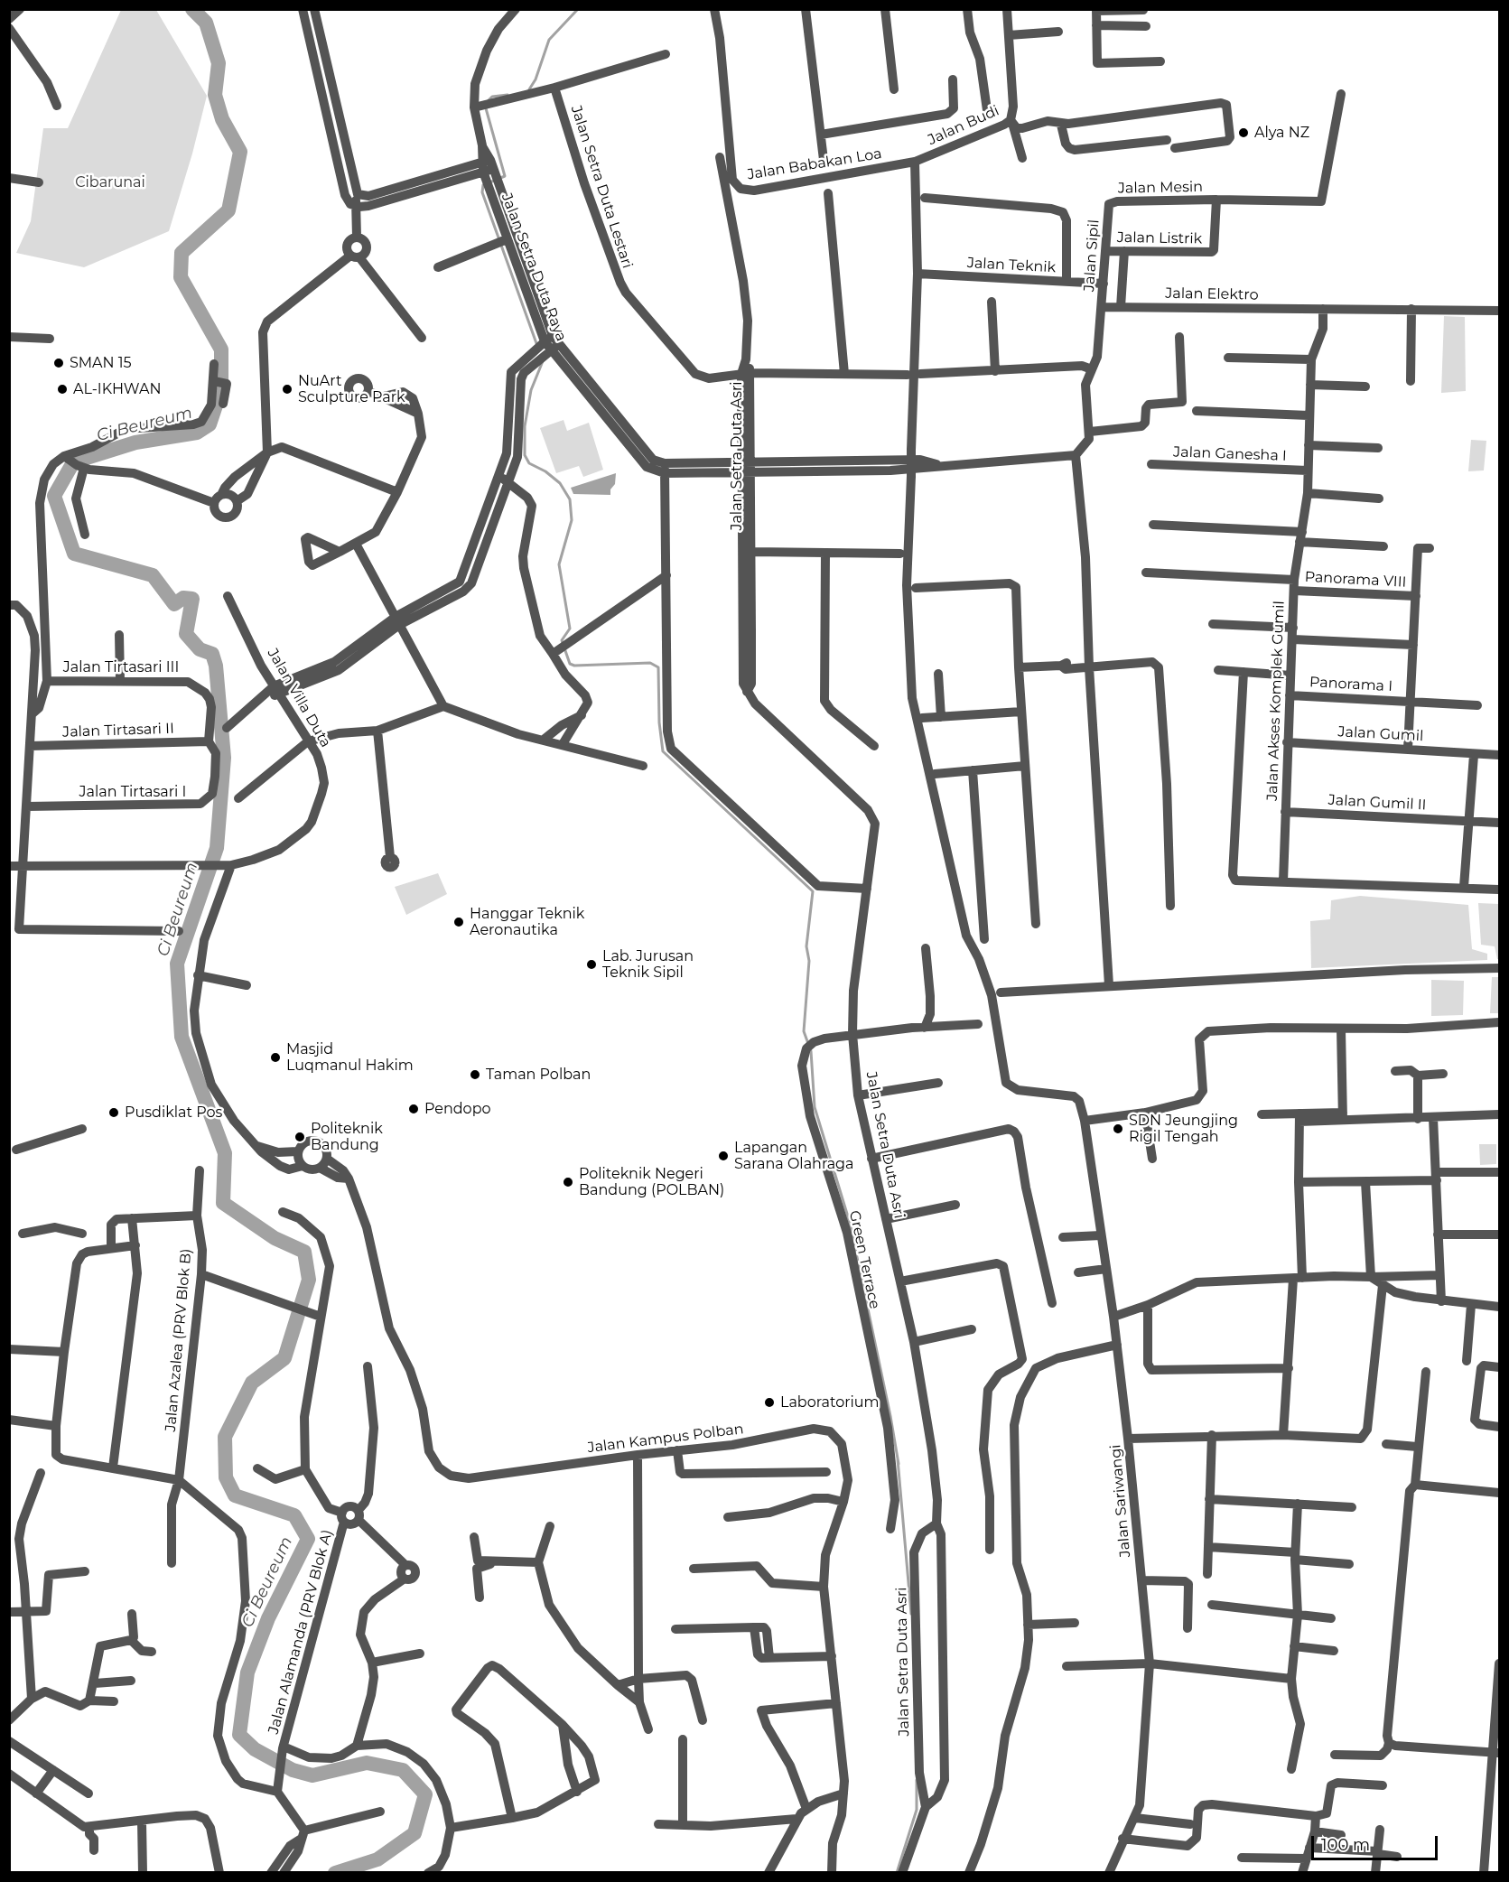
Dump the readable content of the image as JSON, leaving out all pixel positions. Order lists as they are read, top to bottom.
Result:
{
  "streets": {
    "street": [
      "Jalan Budi",
      "Jalan Babakan Loa",
      "Jalan Setra Duta Lestari",
      "Jalan Mesin",
      "Jalan Listrik",
      "Jalan Sipil",
      "Jalan Teknik",
      "Jalan Setra Duta Raya",
      "Jalan Elektro",
      "Jalan Ganesha I",
      "Jalan Setra Duta Asri",
      "Panorama VIII",
      "Jalan Tirtasari III",
      "Panorama I",
      "Jalan Villa Duta",
      "Jalan Akses Komplek Gumil",
      "Jalan Tirtasari II",
      "Jalan Gumil",
      "Jalan Tirtasari I",
      "Jalan Gumil II",
      "Green Terrace",
      "Jalan Azalea (PRV Blok B)",
      "Jalan Kampus Polban",
      "Jalan Sariwangi",
      "Jalan Alamanda (PRV Blok A)"
    ]
  },
  "crossings": [
    ["Jalan Budi", "Jalan Babakan Loa"],
    ["Jalan Setra Duta Lestari", "Jalan Setra Duta Asri"],
    ["Jalan Mesin", "Jalan Listrik"],
    ["Jalan Mesin", "Jalan Sipil"],
    ["Jalan Listrik", "Jalan Sipil"],
    ["Jalan Sipil", "Jalan Teknik"],
    ["Jalan Sipil", "Jalan Elektro"],
    ["Jalan Teknik", "Jalan Sariwangi"],
    ["Jalan Elektro", "Jalan Akses Komplek Gumil"],
    ["Jalan Ganesha I", "Jalan Akses Komplek Gumil"],
    ["Jalan Setra Duta Asri", "Green Terrace"],
    ["Panorama VIII", "Jalan Akses Komplek Gumil"],
    ["Jalan Tirtasari III", "Jalan Tirtasari II"],
    ["Jalan Tirtasari III", "Jalan Tirtasari I"],
    ["Panorama I", "Jalan Akses Komplek Gumil"],
    ["Jalan Akses Komplek Gumil", "Jalan Gumil"],
    ["Jalan Akses Komplek Gumil", "Jalan Gumil II"],
    ["Jalan Tirtasari II", "Jalan Tirtasari I"]
  ],
  "water": ["Ci Beureum"],
  "parks": ["Cibarunai"],
  "places": [
    "Alya NZ",
    "SMAN 15",
    "AL-IKHWAN",
    "NuArt Sculpture Park",
    "Hanggar Teknik Aeronautika",
    "Lab. Jurusan Teknik Sipil",
    "Masjid Luqmanul Hakim",
    "Taman Polban",
    "Pendopo",
    "Pusdiklat Pos",
    "SDN Jeungjing Rigil Tengah",
    "Politeknik Bandung",
    "Lapangan Sarana Olahraga",
    "Politeknik Negeri Bandung (POLBAN)",
    "Laboratorium"
  ],
  "scale_bar": "100 m"
}
